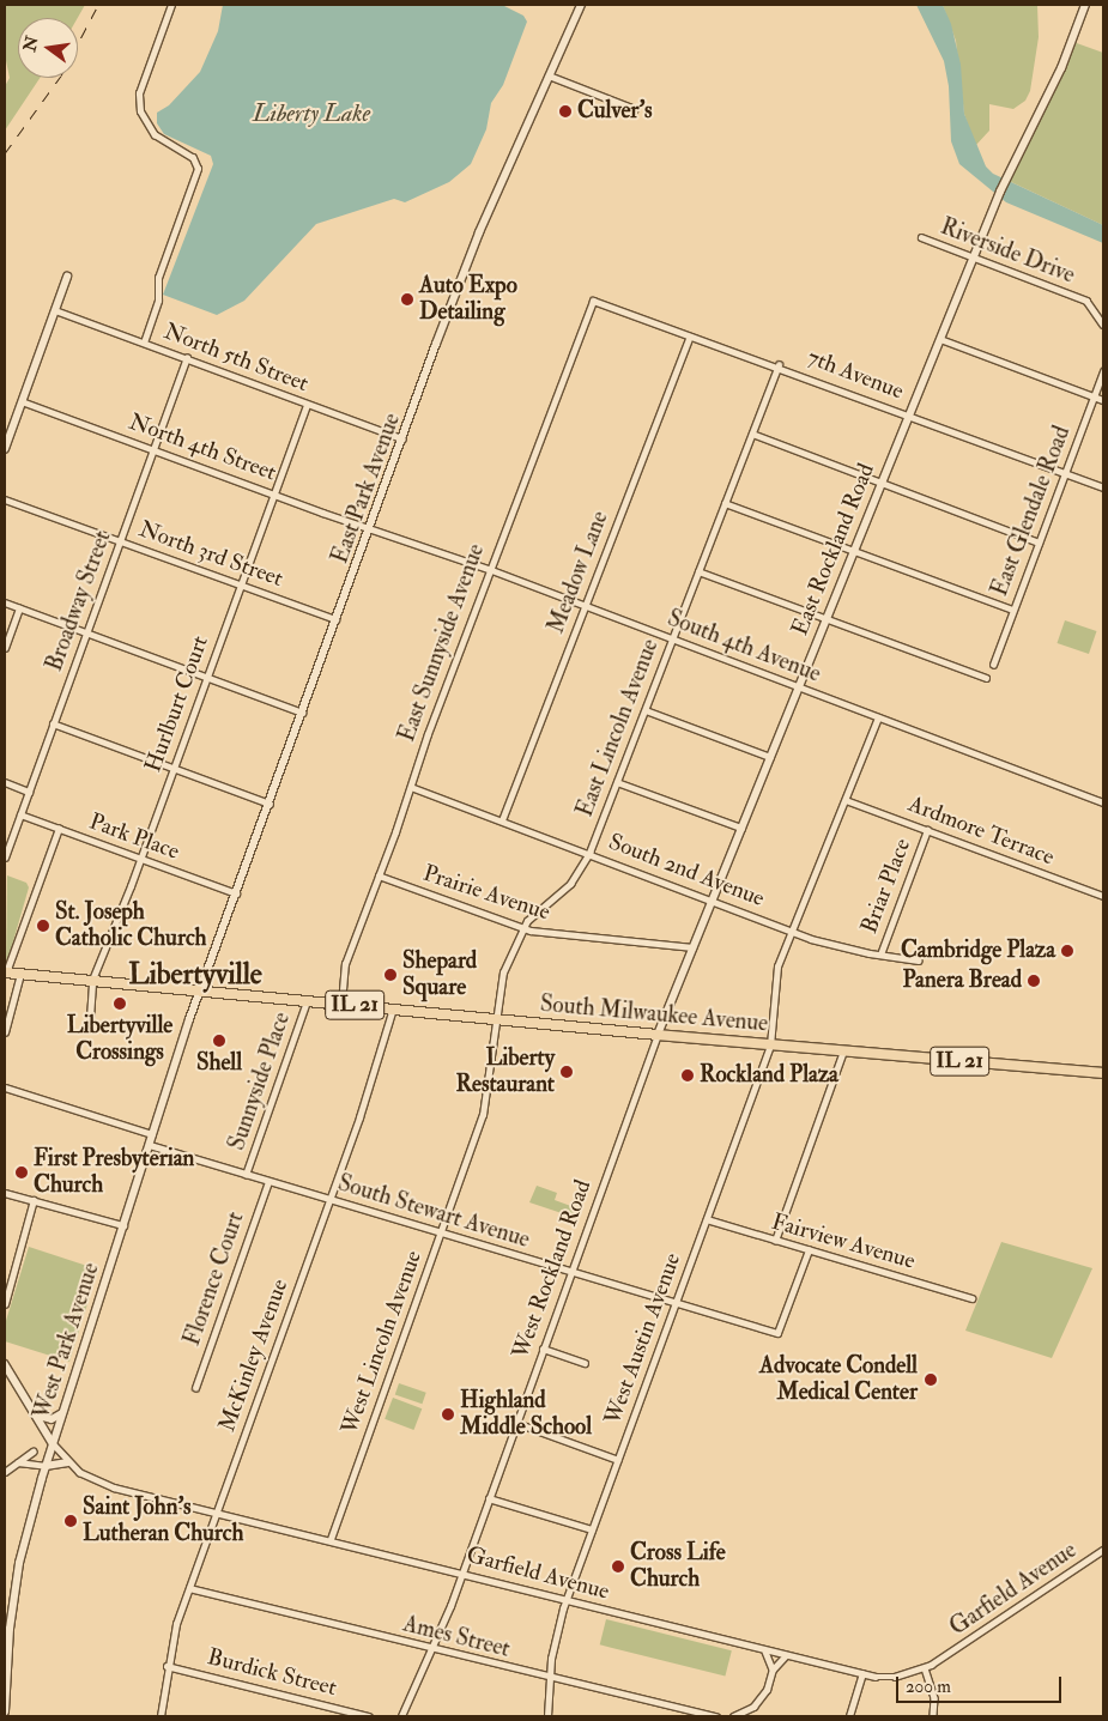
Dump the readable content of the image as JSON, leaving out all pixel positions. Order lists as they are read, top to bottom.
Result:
{
  "streets": {
    "main road": [
      "East Park Avenue",
      "IL 21",
      "South Milwaukee Avenue",
      "West Park Avenue"
    ],
    "street": [
      "Riverside Drive",
      "North 5th Street",
      "7th Avenue",
      "North 4th Street",
      "East Glendale Road",
      "East Rockland Road",
      "North 3rd Street",
      "Meadow Lane",
      "Broadway Street",
      "East Sunnyside Avenue",
      "South 4th Avenue",
      "Hurlburt Court",
      "East Lincoln Avenue",
      "Ardmore Terrace",
      "Park Place",
      "South 2nd Avenue",
      "Briar Place",
      "Prairie Avenue",
      "Sunnyside Place",
      "South Stewart Avenue",
      "Fairview Avenue",
      "West Rockland Road",
      "Florence Court",
      "West Austin Avenue",
      "West Lincoln Avenue",
      "McKinley Avenue",
      "Garfield Avenue",
      "Ames Street",
      "Burdick Street"
    ]
  },
  "crossings": [
    ["Riverside Drive", "East Rockland Road"],
    ["North 5th Street", "East Park Avenue"],
    ["North 5th Street", "Broadway Street"],
    ["North 5th Street", "Hurlburt Court"],
    ["7th Avenue", "East Glendale Road"],
    ["7th Avenue", "East Rockland Road"],
    ["7th Avenue", "Meadow Lane"],
    ["7th Avenue", "East Sunnyside Avenue"],
    ["7th Avenue", "East Lincoln Avenue"],
    ["North 4th Street", "East Park Avenue"],
    ["North 4th Street", "Broadway Street"],
    ["North 4th Street", "South 4th Avenue"],
    ["North 4th Street", "Hurlburt Court"],
    ["East Park Avenue", "North 3rd Street"],
    ["East Park Avenue", "South 4th Avenue"],
    ["East Park Avenue", "Park Place"],
    ["East Park Avenue", "IL 21"],
    ["East Park Avenue", "South Milwaukee Avenue"],
    ["East Park Avenue", "West Park Avenue"],
    ["East Rockland Road", "South 4th Avenue"],
    ["East Rockland Road", "South 2nd Avenue"],
    ["East Rockland Road", "Prairie Avenue"],
    ["East Rockland Road", "South Milwaukee Avenue"],
    ["East Rockland Road", "West Rockland Road"],
    ["North 3rd Street", "Broadway Street"],
    ["North 3rd Street", "Hurlburt Court"],
    ["Meadow Lane", "South 4th Avenue"],
    ["Meadow Lane", "South 2nd Avenue"],
    ["Broadway Street", "Park Place"],
    ["East Sunnyside Avenue", "South 4th Avenue"],
    ["East Sunnyside Avenue", "South 2nd Avenue"],
    ["East Sunnyside Avenue", "Prairie Avenue"],
    ["East Sunnyside Avenue", "South Milwaukee Avenue"],
    ["South 4th Avenue", "East Lincoln Avenue"],
    ["South 4th Avenue", "West Austin Avenue"],
    ["Hurlburt Court", "Park Place"],
    ["Hurlburt Court", "IL 21"],
    ["East Lincoln Avenue", "South 2nd Avenue"],
    ["East Lincoln Avenue", "Prairie Avenue"],
    ["East Lincoln Avenue", "South Milwaukee Avenue"],
    ["East Lincoln Avenue", "West Lincoln Avenue"],
    ["Ardmore Terrace", "Briar Place"],
    ["Ardmore Terrace", "West Austin Avenue"],
    ["South 2nd Avenue", "Briar Place"],
    ["South 2nd Avenue", "West Austin Avenue"],
    ["IL 21", "South Milwaukee Avenue"],
    ["IL 21", "West Park Avenue"],
    ["South Milwaukee Avenue", "Sunnyside Place"],
    ["South Milwaukee Avenue", "West Rockland Road"],
    ["South Milwaukee Avenue", "West Austin Avenue"],
    ["South Milwaukee Avenue", "West Park Avenue"],
    ["South Milwaukee Avenue", "West Lincoln Avenue"],
    ["South Milwaukee Avenue", "McKinley Avenue"],
    ["Sunnyside Place", "South Stewart Avenue"],
    ["South Stewart Avenue", "Fairview Avenue"],
    ["South Stewart Avenue", "West Rockland Road"],
    ["South Stewart Avenue", "Florence Court"],
    ["South Stewart Avenue", "West Austin Avenue"],
    ["South Stewart Avenue", "West Park Avenue"],
    ["South Stewart Avenue", "West Lincoln Avenue"],
    ["South Stewart Avenue", "McKinley Avenue"],
    ["Fairview Avenue", "West Austin Avenue"],
    ["West Rockland Road", "Garfield Avenue"],
    ["West Rockland Road", "Ames Street"],
    ["West Austin Avenue", "Garfield Avenue"],
    ["West Austin Avenue", "Ames Street"],
    ["West Park Avenue", "Garfield Avenue"],
    ["West Lincoln Avenue", "Garfield Avenue"],
    ["McKinley Avenue", "Garfield Avenue"],
    ["McKinley Avenue", "Ames Street"],
    ["McKinley Avenue", "Burdick Street"]
  ],
  "districts": ["Libertyville"],
  "water": ["Liberty Lake"],
  "places": [
    "Culver's",
    "Auto Expo Detailing",
    "St. Joseph Catholic Church",
    "Cambridge Plaza",
    "Shepard Square",
    "Panera Bread",
    "Libertyville Crossings",
    "Shell",
    "Liberty Restaurant",
    "Rockland Plaza",
    "First Presbyterian Church",
    "Advocate Condell Medical Center",
    "Highland Middle School",
    "Saint John's Lutheran Church",
    "Cross Life Church"
  ],
  "scale_bar": "200 m",
  "north": "left"
}
